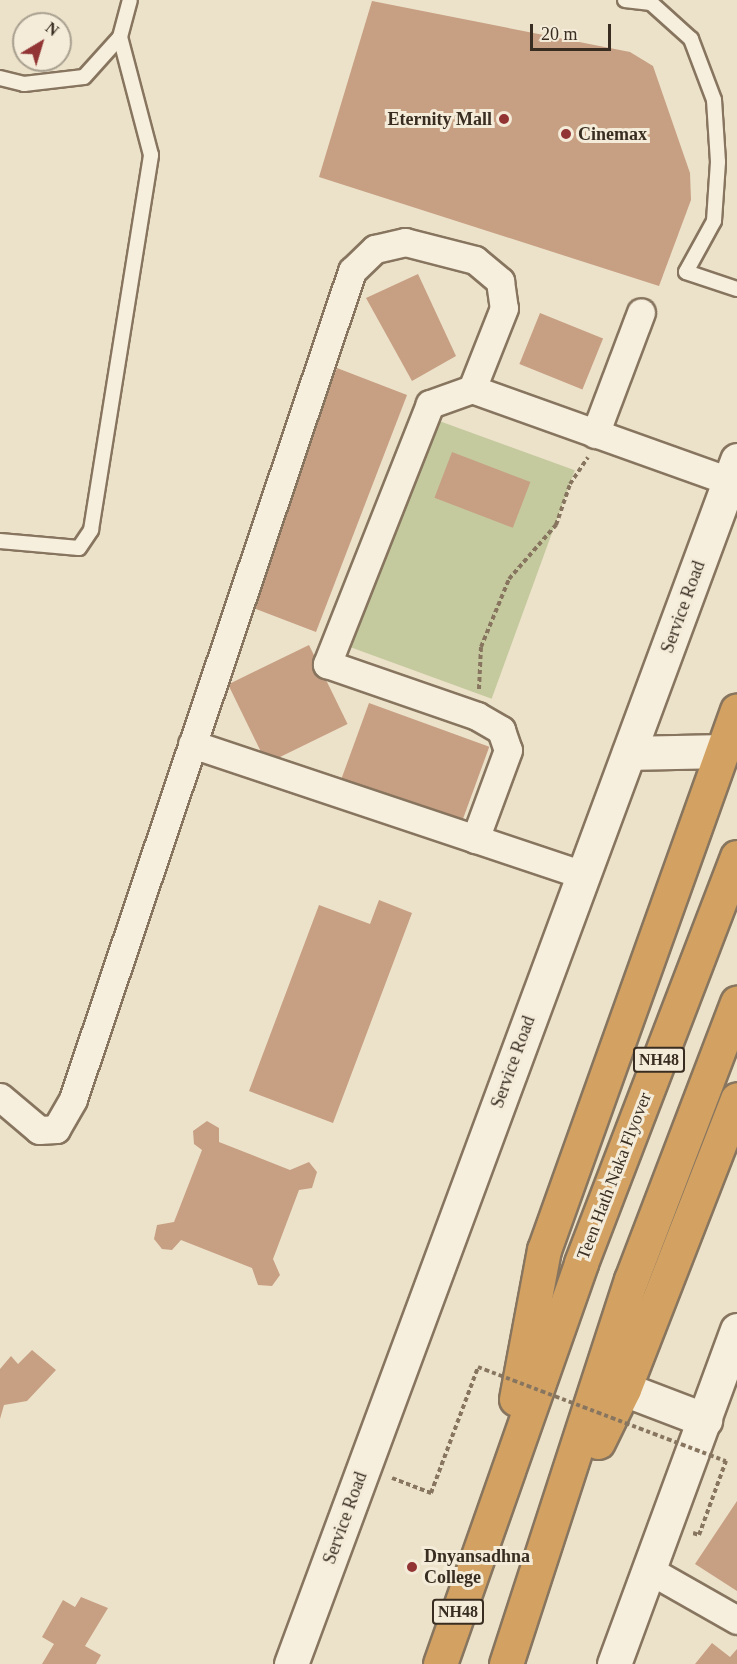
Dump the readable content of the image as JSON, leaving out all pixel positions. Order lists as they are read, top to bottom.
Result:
{
  "streets": {
    "highway": ["NH48", "Teen Hath Naka Flyover"],
    "street": ["Service Road"]
  },
  "crossings": [
    ["NH48", "Teen Hath Naka Flyover"]
  ],
  "places": ["Eternity Mall", "Cinemax", "Dnyansadhna College"],
  "scale_bar": "20 m",
  "north": "top right"
}
